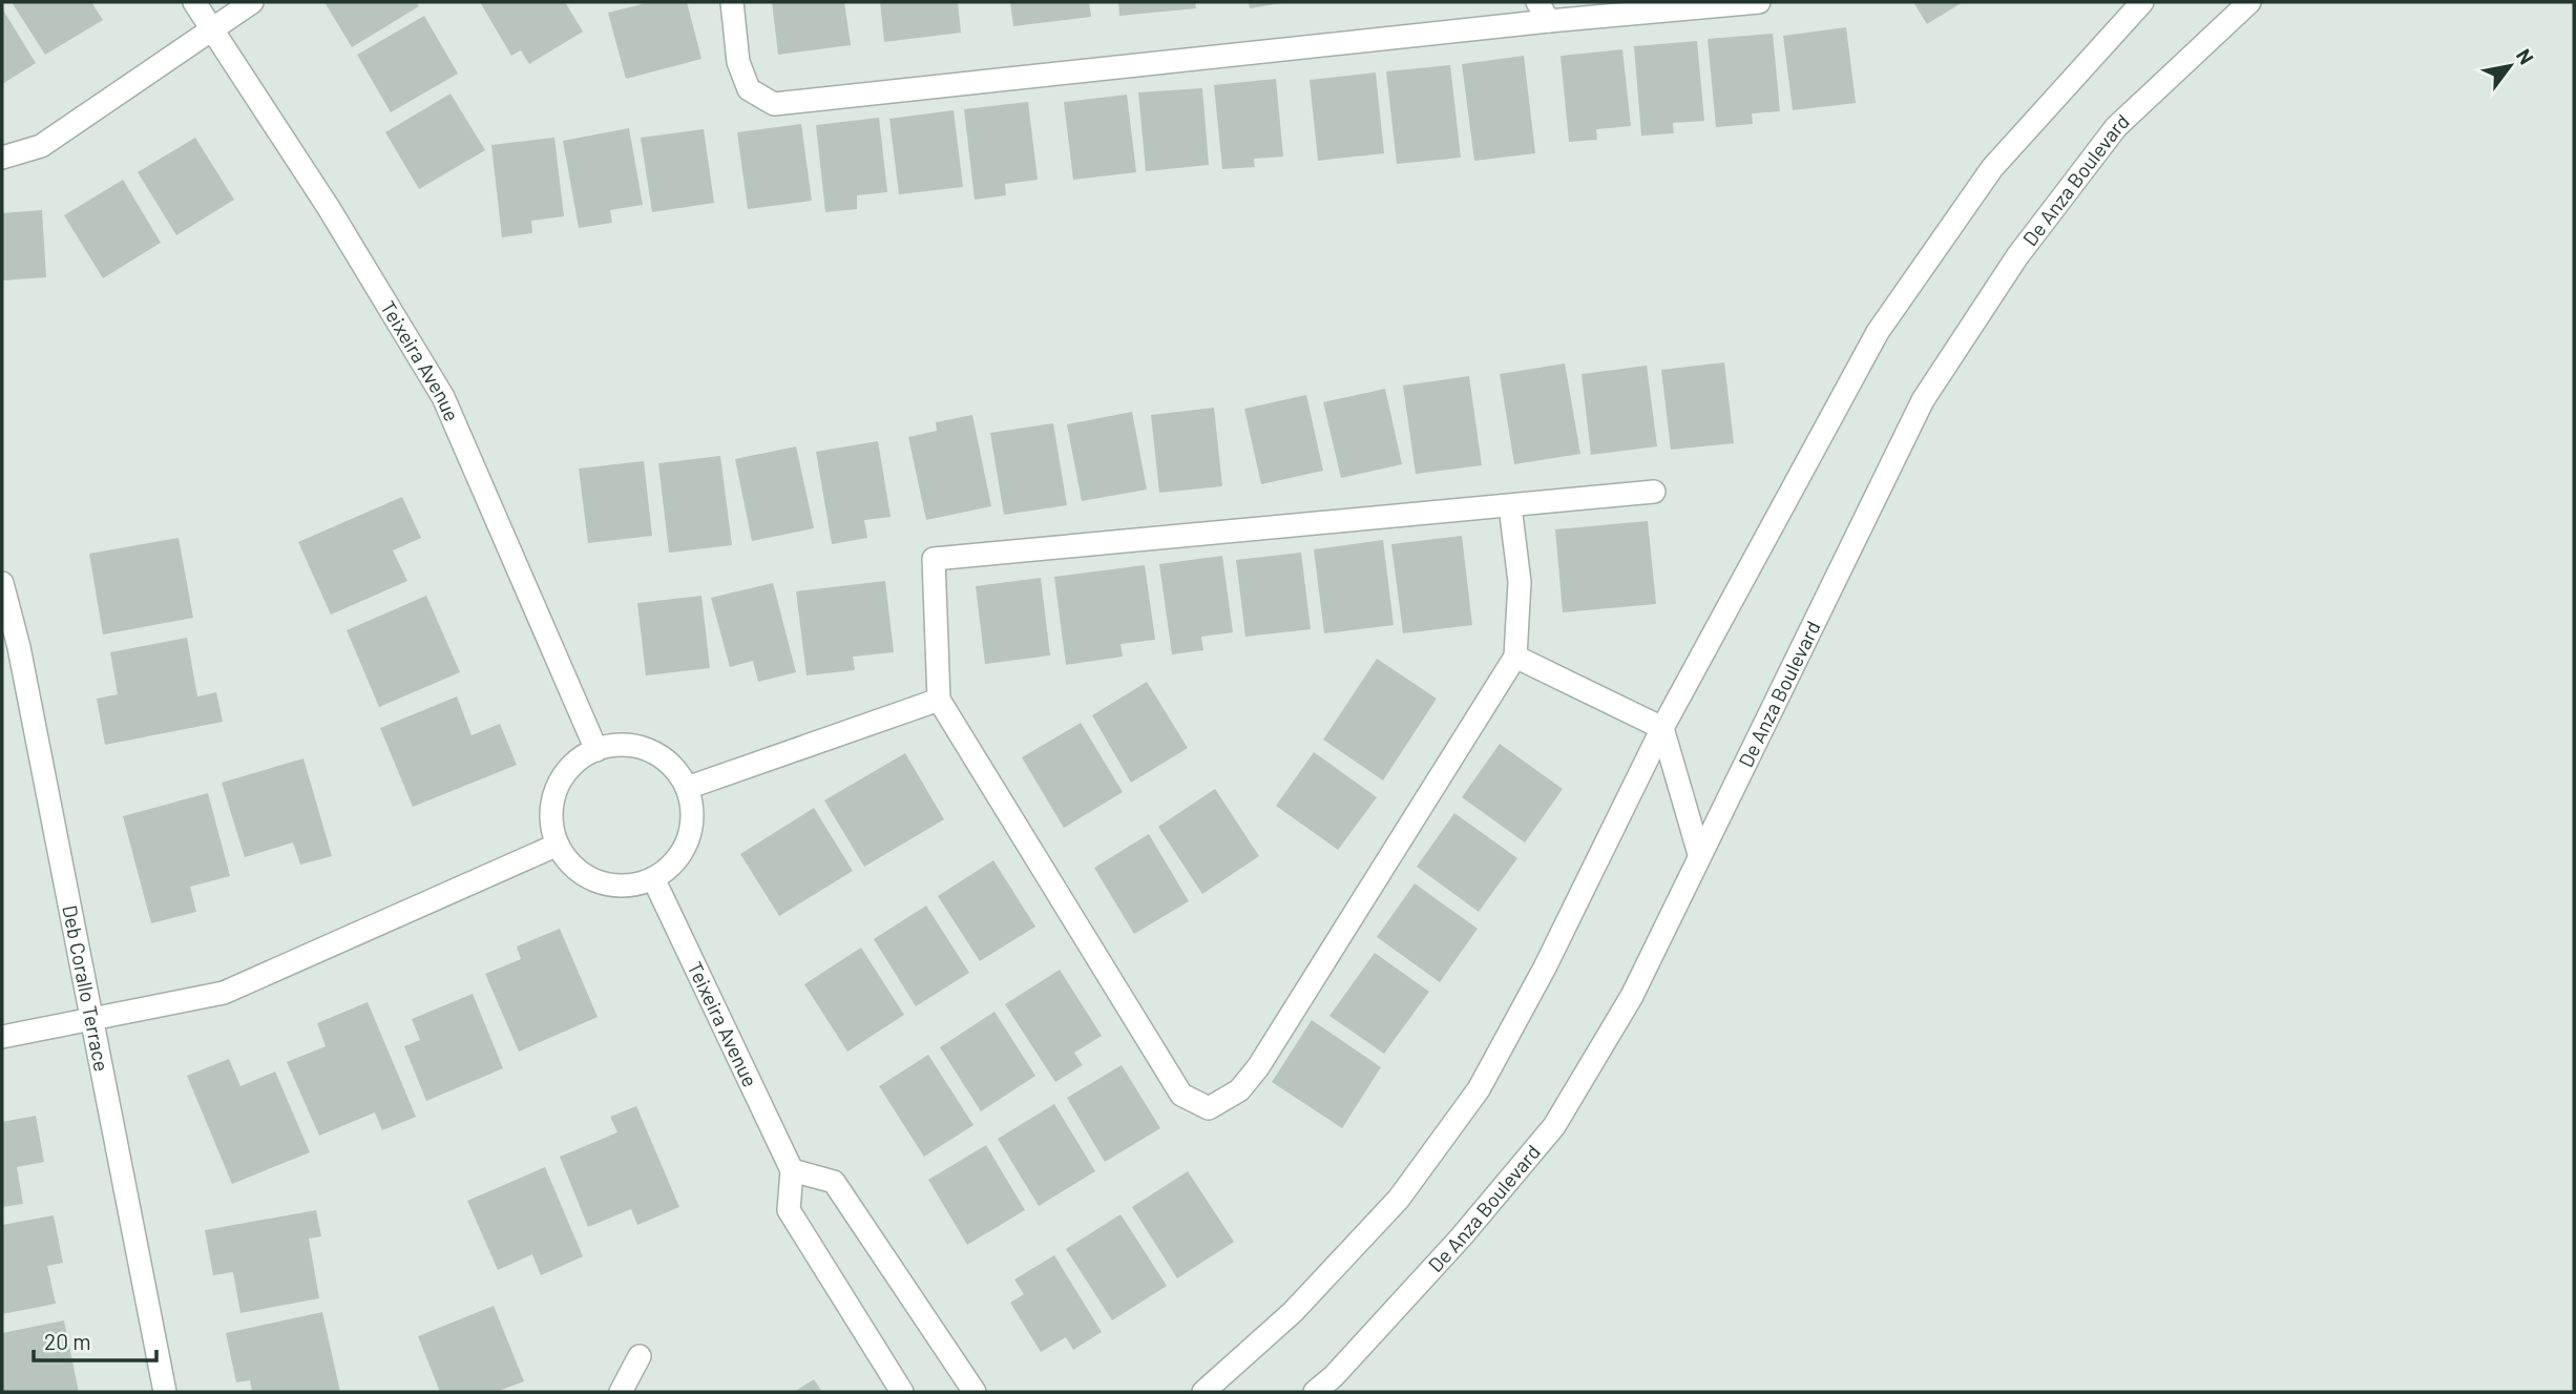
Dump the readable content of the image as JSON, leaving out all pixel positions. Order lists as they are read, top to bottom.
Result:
{
  "streets": {
    "street": ["De Anza Boulevard", "Teixeira Avenue", "Deb Corallo Terrace"]
  },
  "scale_bar": "20 m",
  "north": "top right"
}
